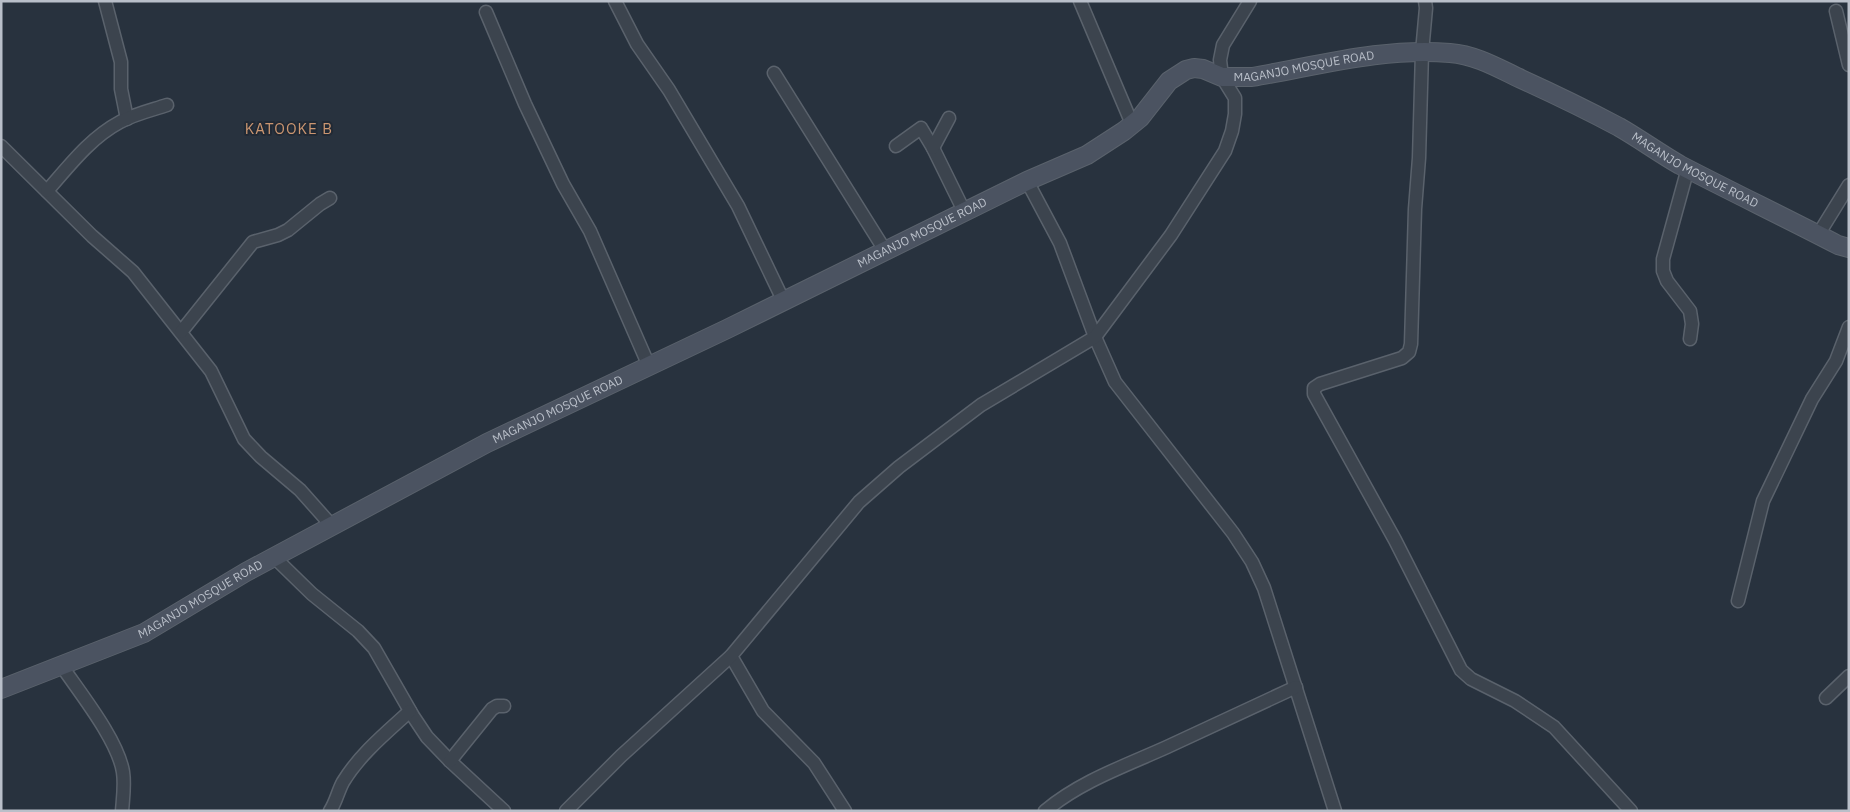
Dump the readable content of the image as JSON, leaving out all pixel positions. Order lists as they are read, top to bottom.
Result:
{
  "streets": {
    "street": ["MAGANJO MOSQUE ROAD"]
  },
  "districts": ["KATOOKE B"]
}
